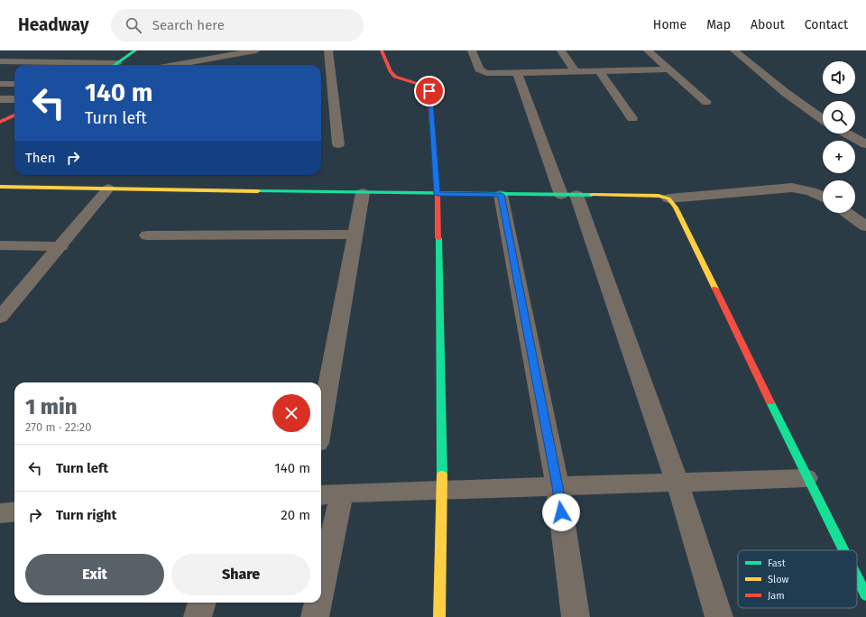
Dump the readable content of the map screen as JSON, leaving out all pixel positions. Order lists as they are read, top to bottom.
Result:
{
  "legend": ["Fast", "Slow", "Jam"],
  "page": {
    "header": "Headway",
    "search": "Search here",
    "nav": [
      "Home",
      "Map",
      "About",
      "Contact"
    ],
    "map_buttons": ["+", "−"],
    "turn": ["140 m", "Turn left"],
    "then": "Then",
    "heading": ["1 min", "270 m · 22:20"],
    "list": [
      {
        "name": "Turn left",
        "value": "140 m"
      },
      {
        "name": "Turn right",
        "value": "20 m"
      }
    ],
    "buttons": ["Exit", "Share"]
  }
}
